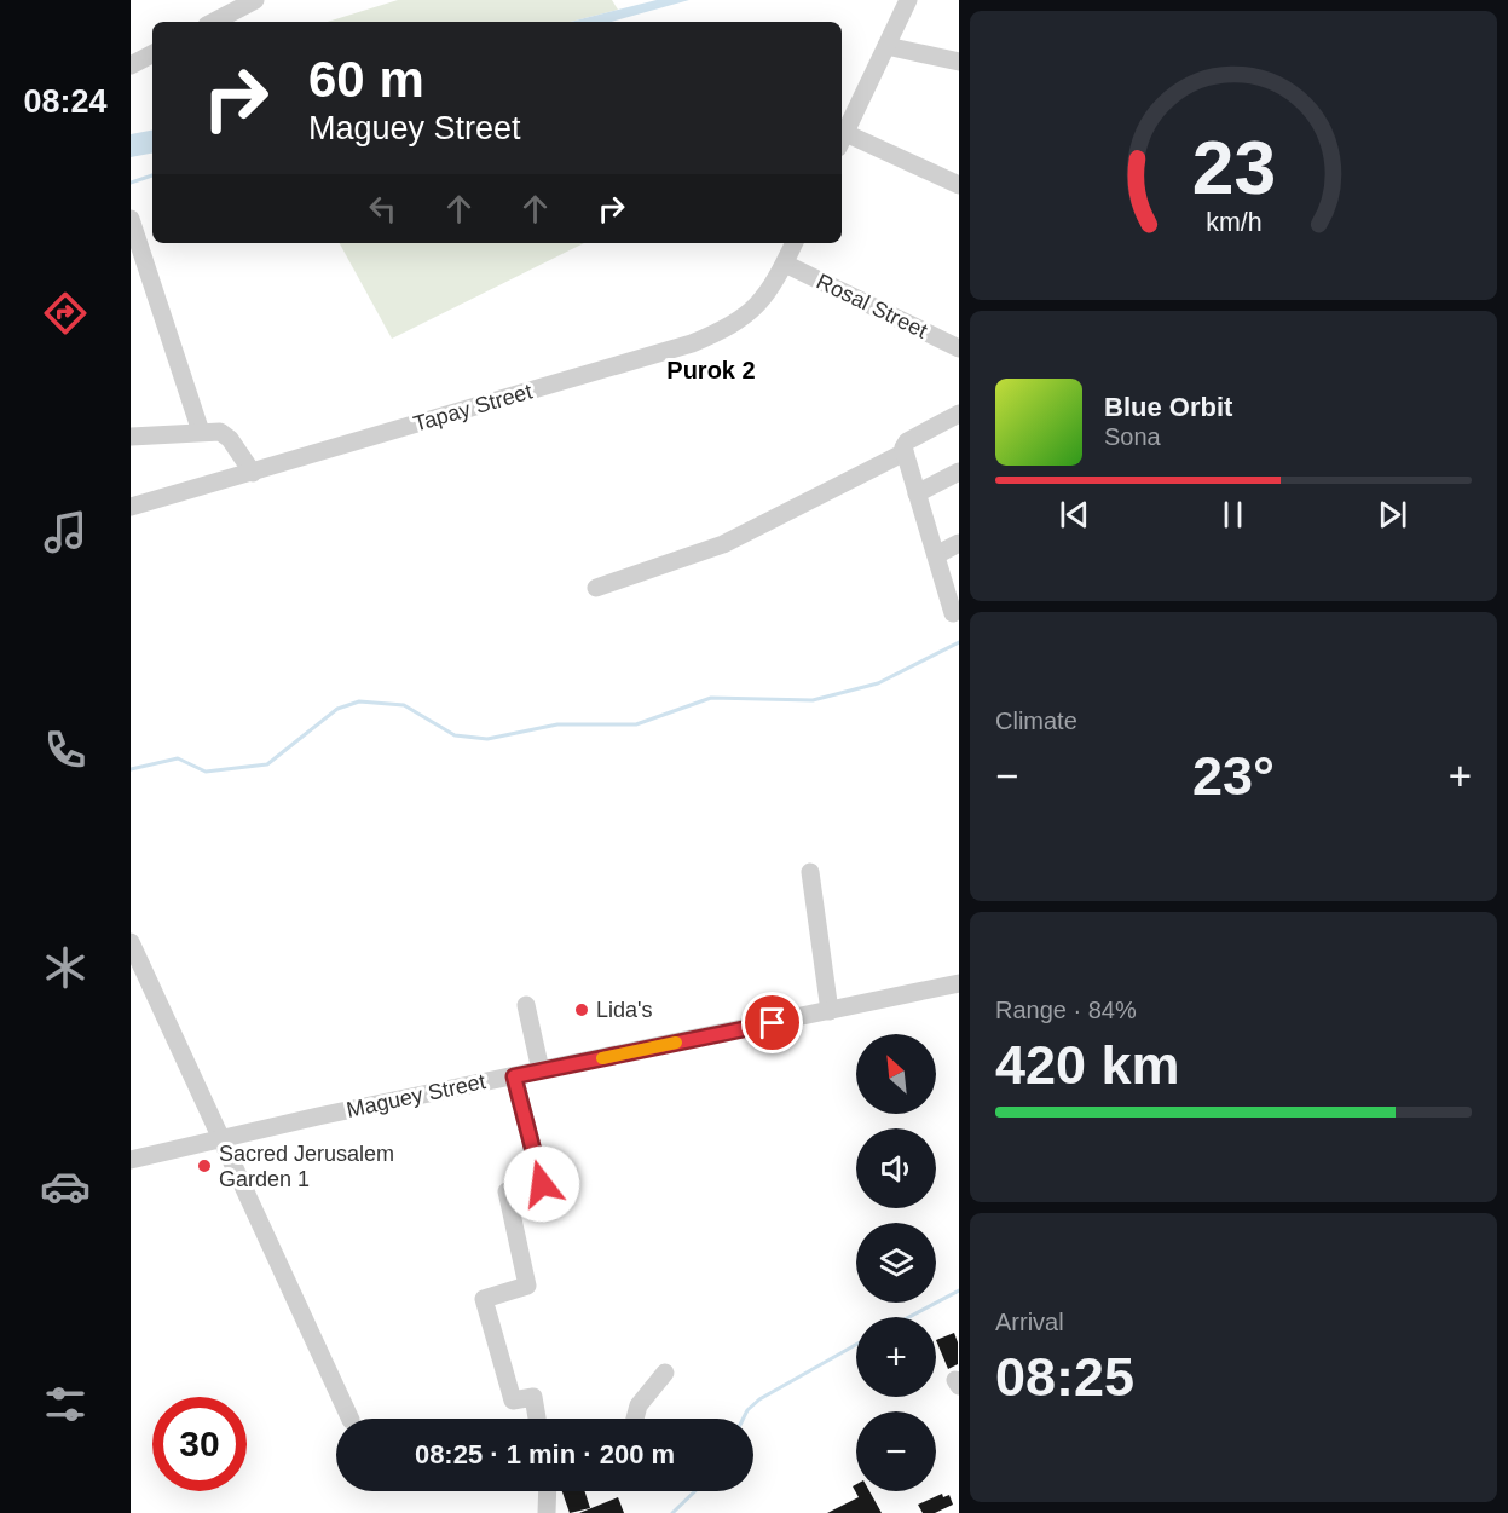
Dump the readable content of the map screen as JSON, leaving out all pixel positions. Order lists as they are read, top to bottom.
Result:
{
  "streets": {
    "street": ["Rosal Street", "Tapay Street", "Maguey Street"]
  },
  "crossings": [
    ["Rosal Street", "Tapay Street"]
  ],
  "districts": ["Purok 2"],
  "places": ["Lida's", "Sacred Jerusalem Garden 1"],
  "north": "top left",
  "page": {
    "tabs": "08:24",
    "turn": ["60 m", "Maguey Street"],
    "song": ["Blue Orbit", "Sona"],
    "tile": [
      "Climate",
      ["Range · 84%", "420 km"],
      ["Arrival", "08:25"]
    ],
    "heat": ["−", "23°", "+"],
    "map_buttons": ["+", "−"],
    "limit": "30",
    "trip": "08:25 · 1 min · 200 m",
    "gauge": ["23", "km/h"]
  }
}
